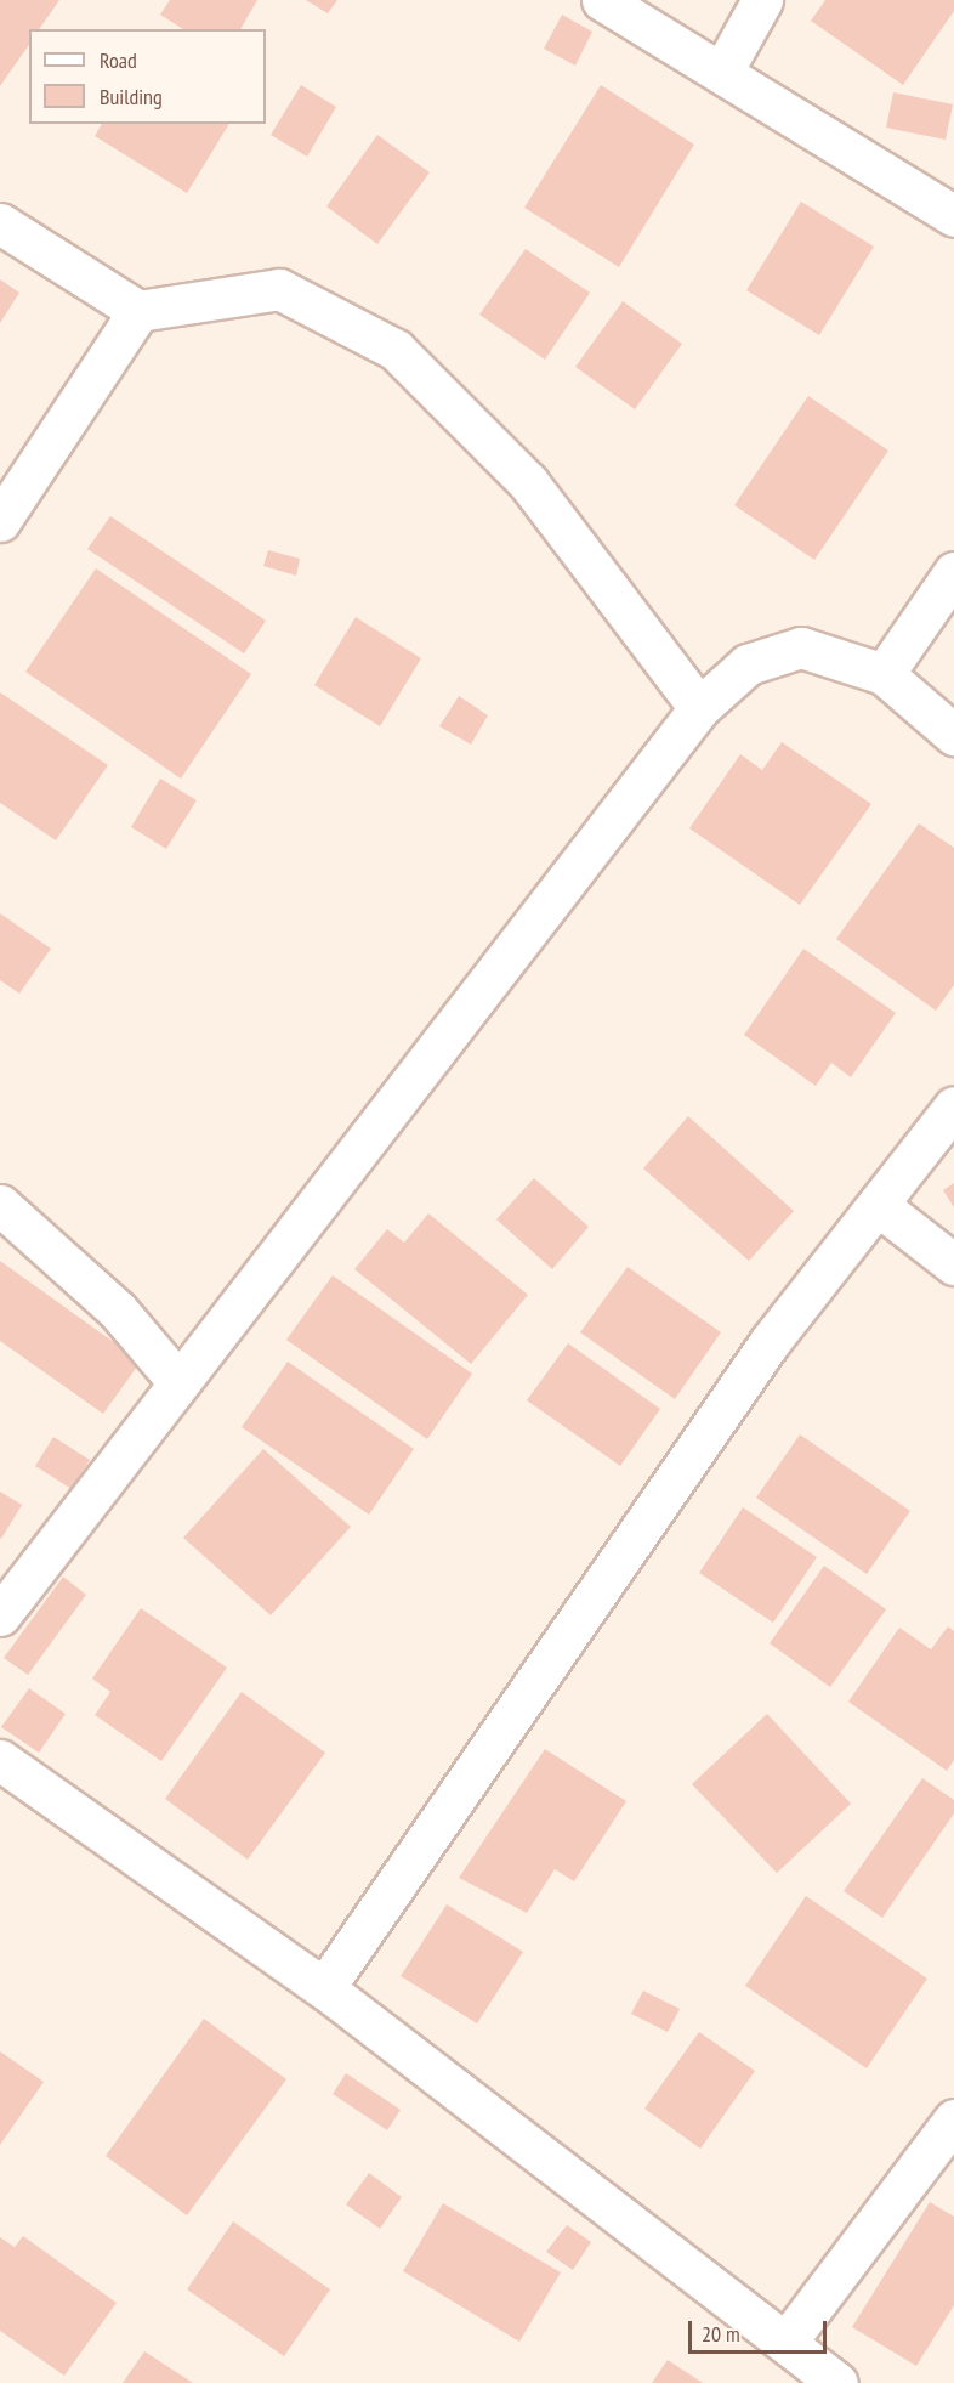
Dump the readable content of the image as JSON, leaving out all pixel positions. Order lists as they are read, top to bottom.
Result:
{
  "legend": ["Road", "Building"],
  "scale_bar": "20 m"
}
